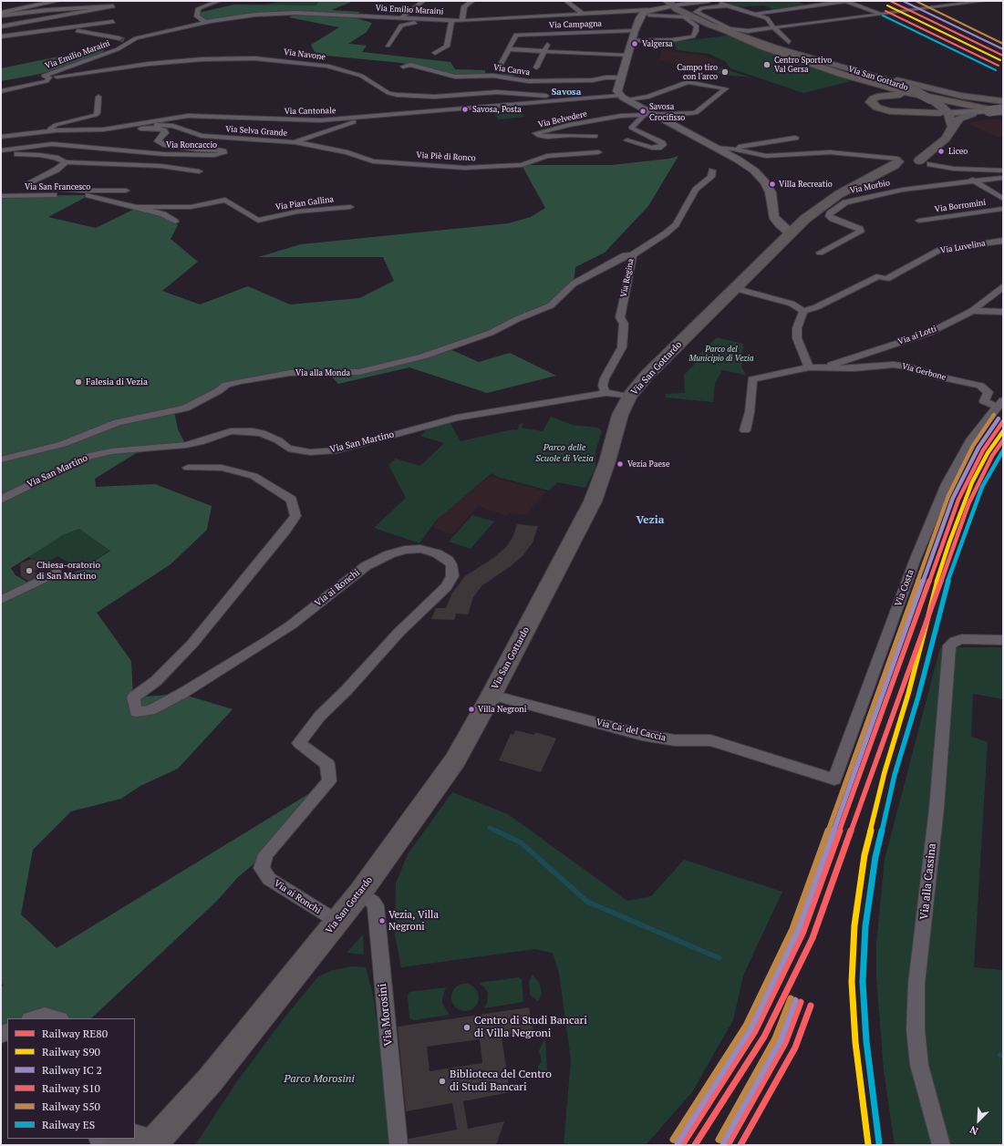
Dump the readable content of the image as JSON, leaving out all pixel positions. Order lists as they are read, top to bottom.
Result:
{
  "streets": {
    "main road": ["Via San Gottardo"],
    "street": [
      "Via Emilio Maraini",
      "Via Campagna",
      "Via Navone",
      "Via Canva",
      "Via Cantonale",
      "Via Belvedere",
      "Via Selva Grande",
      "Via Roncaccio",
      "Via Piè di Ronco",
      "Via San Francesco",
      "Via Morbio",
      "Via Pian Gallina",
      "Via Borromini",
      "Via Luvelina",
      "Via Regina",
      "Via ai Lotti",
      "Via Gerbone",
      "Via alla Monda",
      "Via San Martino",
      "Via ai Ronchi",
      "Via Costa",
      "Via Ca' del Caccia",
      "Via alla Cassina",
      "Via Morosini"
    ]
  },
  "crossings": [
    ["Via Emilio Maraini", "Via Navone"],
    ["Via San Gottardo", "Via San Martino"],
    ["Via San Gottardo", "Via ai Ronchi"],
    ["Via San Gottardo", "Via Ca' del Caccia"],
    ["Via San Gottardo", "Via Morosini"],
    ["Via Cantonale", "Via Belvedere"],
    ["Via Cantonale", "Via Selva Grande"],
    ["Via Cantonale", "Via Roncaccio"],
    ["Via Selva Grande", "Via Piè di Ronco"],
    ["Via San Francesco", "Via Pian Gallina"],
    ["Via Regina", "Via alla Monda"],
    ["Via Regina", "Via San Martino"],
    ["Via ai Lotti", "Via Gerbone"],
    ["Via Gerbone", "Via Costa"],
    ["Via Costa", "Via Ca' del Caccia"]
  ],
  "districts": ["Savosa", "Vezia"],
  "parks": ["Parco del Municipio di Vezia", "Parco delle Scuole di Vezia", "Parco Morosini"],
  "places": [
    "Valgersa",
    "Centro Sportivo Val Gersa",
    "Campo tiro con l'arco",
    "Savosa, Posta",
    "Savosa Crocifisso",
    "Liceo",
    "Villa Recreatio",
    "Falesia di Vezia",
    "Vezia Paese",
    "Chiesa-oratorio di San Martino",
    "Villa Negroni",
    "Vezia, Villa Negroni",
    "Centro di Studi Bancari di Villa Negroni",
    "Biblioteca del Centro di Studi Bancari"
  ],
  "lines": [
    "rail line RE80",
    "rail line S50",
    "rail line S90",
    "rail line S10",
    "rail line ES"
  ],
  "legend": [
    "Railway RE80",
    "Railway S90",
    "Railway IC 2",
    "Railway S10",
    "Railway S50",
    "Railway ES"
  ],
  "north": "bottom left"
}
